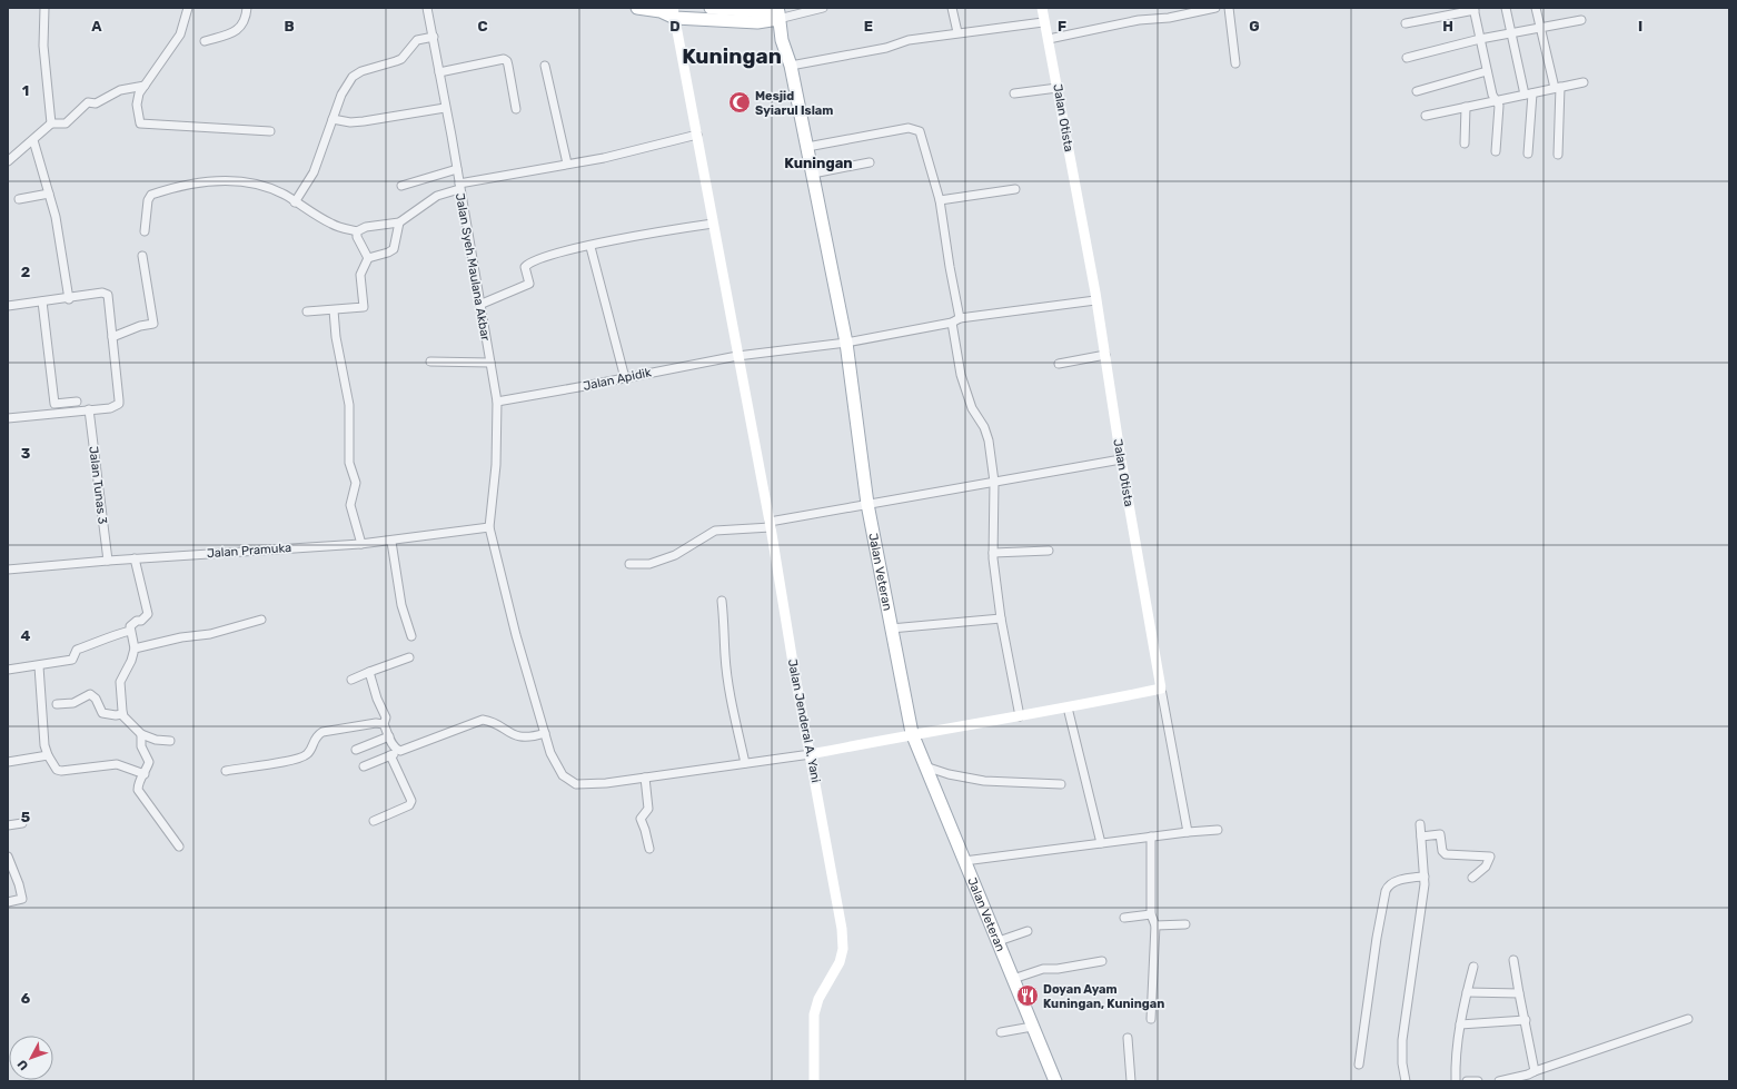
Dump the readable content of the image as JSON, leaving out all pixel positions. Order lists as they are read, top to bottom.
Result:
{
  "streets": {
    "main road": ["Jalan Otista", "Jalan Veteran", "Jalan Jenderal A. Yani"],
    "street": [
      "Jalan Syeh Maulana Akbar",
      "Jalan Apidik",
      "Jalan Tunas 3",
      "Jalan Pramuka"
    ]
  },
  "crossings": [
    ["Jalan Syeh Maulana Akbar", "Jalan Apidik"],
    ["Jalan Syeh Maulana Akbar", "Jalan Pramuka"],
    ["Jalan Apidik", "Jalan Veteran"],
    ["Jalan Apidik", "Jalan Jenderal A. Yani"],
    ["Jalan Tunas 3", "Jalan Pramuka"]
  ],
  "districts": ["Kuningan", "Kuningan"],
  "places": {
    "mosque": ["Mesjid Syiarul Islam"],
    "restaurant": ["Doyan Ayam Kuningan, Kuningan"]
  },
  "north": "bottom left",
  "grid": {
    "columns": [
      "A",
      "B",
      "C",
      "D",
      "E",
      "F",
      "G",
      "H",
      "I"
    ],
    "rows": [
      "1",
      "2",
      "3",
      "4",
      "5",
      "6"
    ]
  }
}
